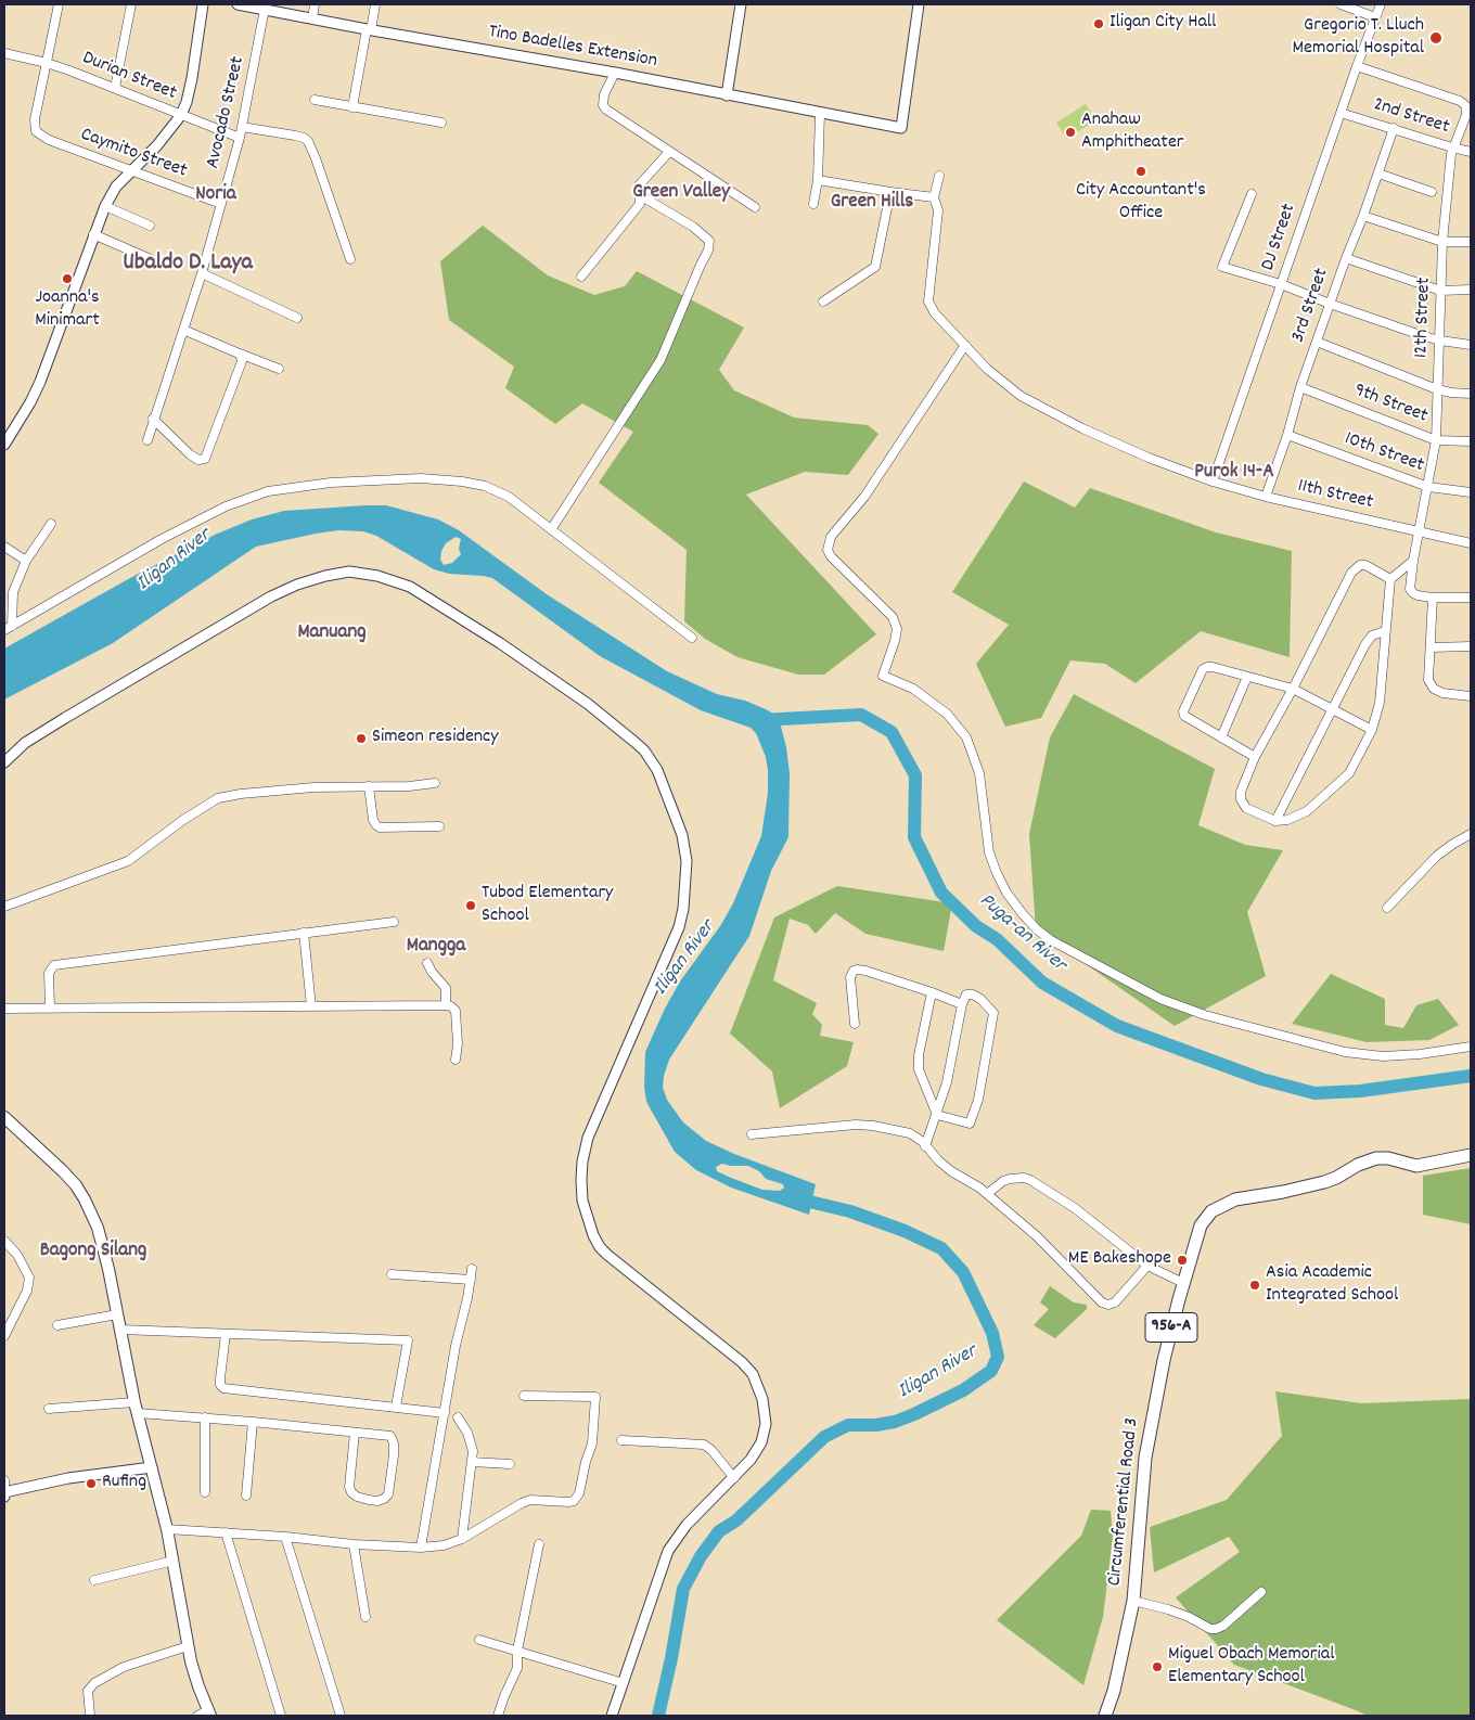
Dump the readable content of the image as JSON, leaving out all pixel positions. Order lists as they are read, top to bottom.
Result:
{
  "streets": {
    "main road": ["956-A", "Circumferential Road 3"],
    "street": [
      "Tino Badelles Extension",
      "Durian Street",
      "Avocado Street",
      "2nd Street",
      "Caymito Street",
      "DJ Street",
      "3rd Street",
      "12th Street",
      "9th Street",
      "10th Street",
      "11th Street"
    ]
  },
  "crossings": [
    ["Tino Badelles Extension", "Avocado Street"],
    ["Durian Street", "Avocado Street"],
    ["Durian Street", "Caymito Street"],
    ["Avocado Street", "Caymito Street"],
    ["2nd Street", "DJ Street"],
    ["2nd Street", "3rd Street"],
    ["2nd Street", "12th Street"],
    ["DJ Street", "12th Street"],
    ["DJ Street", "11th Street"],
    ["3rd Street", "9th Street"],
    ["3rd Street", "10th Street"],
    ["3rd Street", "11th Street"],
    ["12th Street", "9th Street"],
    ["12th Street", "10th Street"],
    ["12th Street", "11th Street"]
  ],
  "districts": [
    "Green Valley",
    "Noria",
    "Green Hills",
    "Ubaldo D. Laya",
    "Purok 14-A",
    "Manuang",
    "Mangga",
    "Bagong Silang"
  ],
  "water": ["Iligan River", "Puga-an River"],
  "places": [
    "Iligan City Hall",
    "Gregorio T. Lluch Memorial Hospital",
    "Anahaw Amphitheater",
    "City Accountant's Office",
    "Joanna's Minimart",
    "Simeon residency",
    "Tubod Elementary School",
    "ME Bakeshope",
    "Asia Academic Integrated School",
    "Rufing",
    "Miguel Obach Memorial Elementary School"
  ]
}
